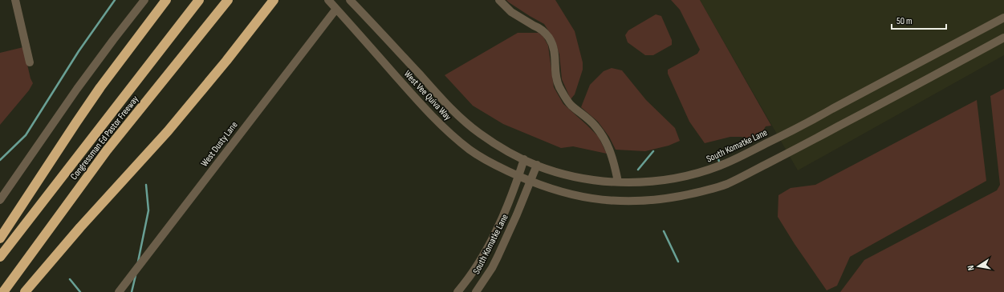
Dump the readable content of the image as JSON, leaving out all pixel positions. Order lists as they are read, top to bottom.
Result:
{
  "streets": {
    "highway": ["Congressman Ed Pastor Freeway"],
    "street": ["West Vee Quiva Way", "West Dusty Lane", "South Komatke Lane"]
  },
  "crossings": [
    ["West Vee Quiva Way", "West Dusty Lane"],
    ["West Vee Quiva Way", "South Komatke Lane"]
  ],
  "scale_bar": "50 m",
  "north": "left"
}
